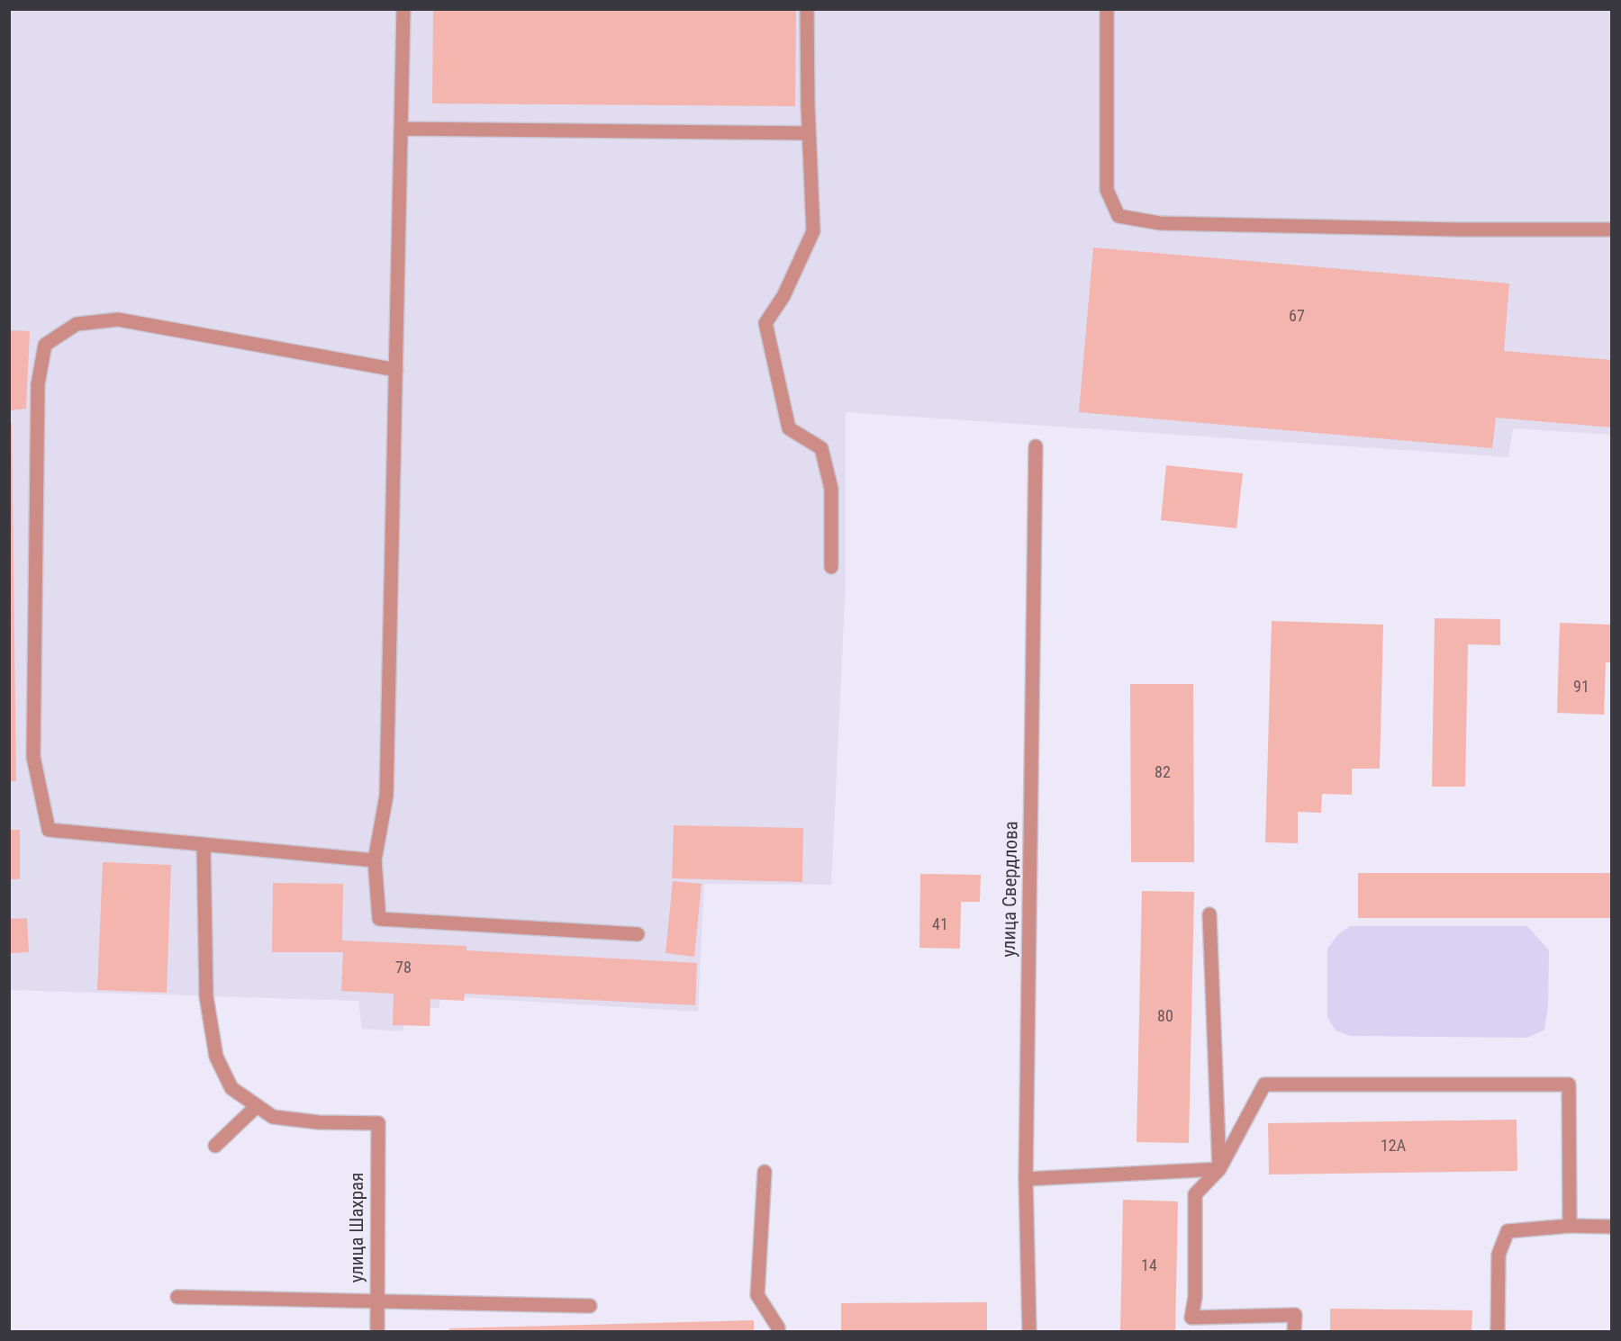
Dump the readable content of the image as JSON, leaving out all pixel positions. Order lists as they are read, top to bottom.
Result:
{
  "streets": {
    "street": ["улица Свердлова", "улица Шахрая"]
  },
  "house_numbers": [
    "67",
    "91",
    "82",
    "41",
    "78",
    "80",
    "12А",
    "14"
  ]
}
